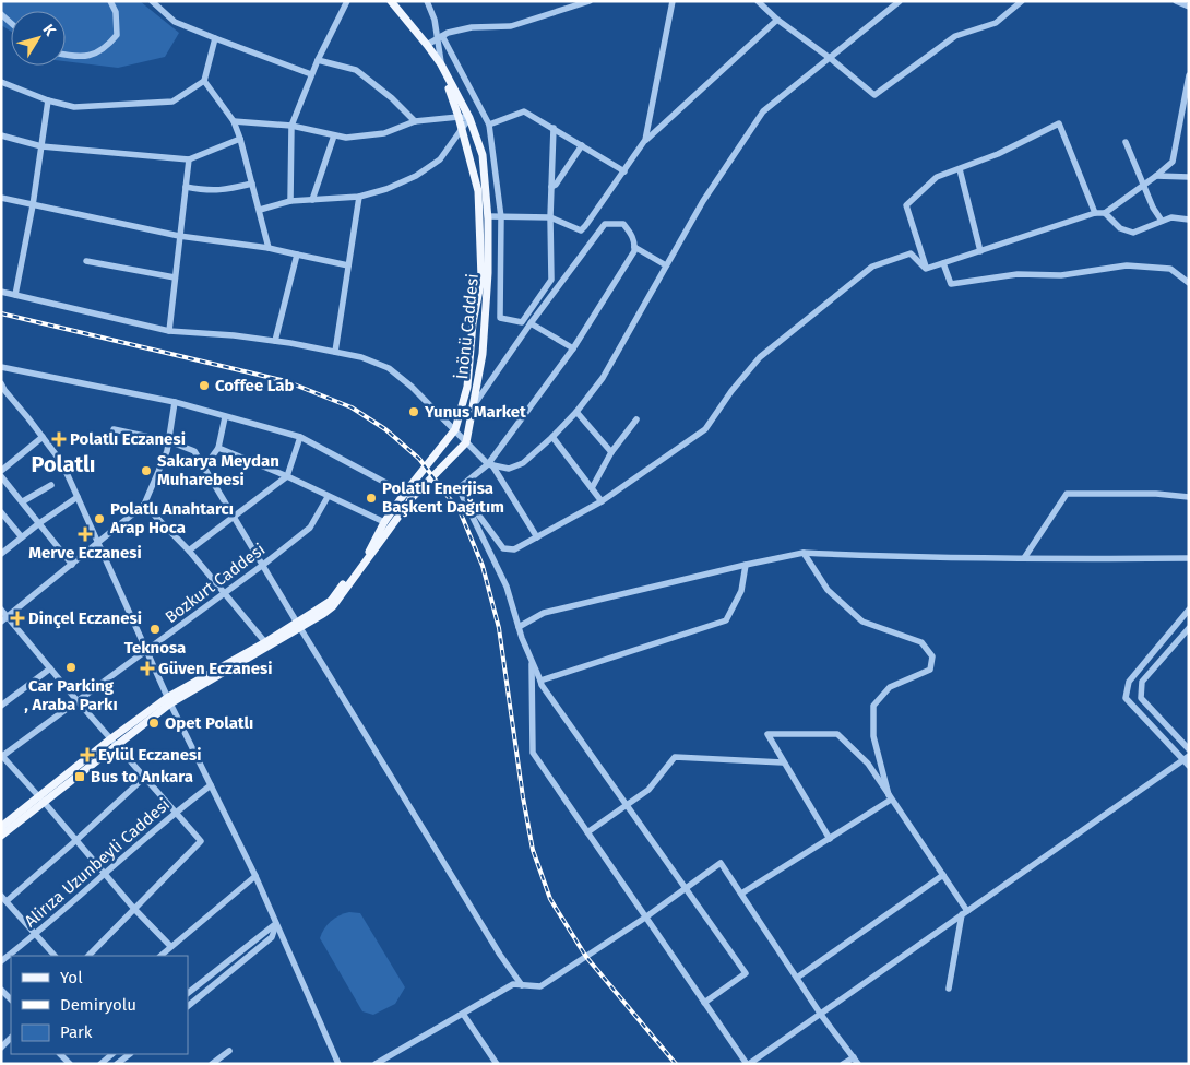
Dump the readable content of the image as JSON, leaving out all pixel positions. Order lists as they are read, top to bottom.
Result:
{
  "streets": {
    "main road": ["İnönü Caddesi"],
    "street": ["Bozkurt Caddesi", "Alirıza Uzunbeyli Caddesi"]
  },
  "districts": ["Polatlı"],
  "places": {
    "other": [
      "Coffee Lab",
      "Yunus Market",
      "Sakarya Meydan Muharebesi",
      "Polatlı Enerjisa Başkent Dağıtım",
      "Polatlı Anahtarcı Arap Hoca",
      "Teknosa",
      "Car Parking , Araba Parkı",
      "Opet Polatlı"
    ],
    "health": [
      "Polatlı Eczanesi",
      "Merve Eczanesi",
      "Dinçel Eczanesi",
      "Güven Eczanesi",
      "Eylül Eczanesi"
    ],
    "transit": ["Bus to Ankara"]
  },
  "legend": ["Yol", "Demiryolu", "Park"],
  "north": "top right"
}
